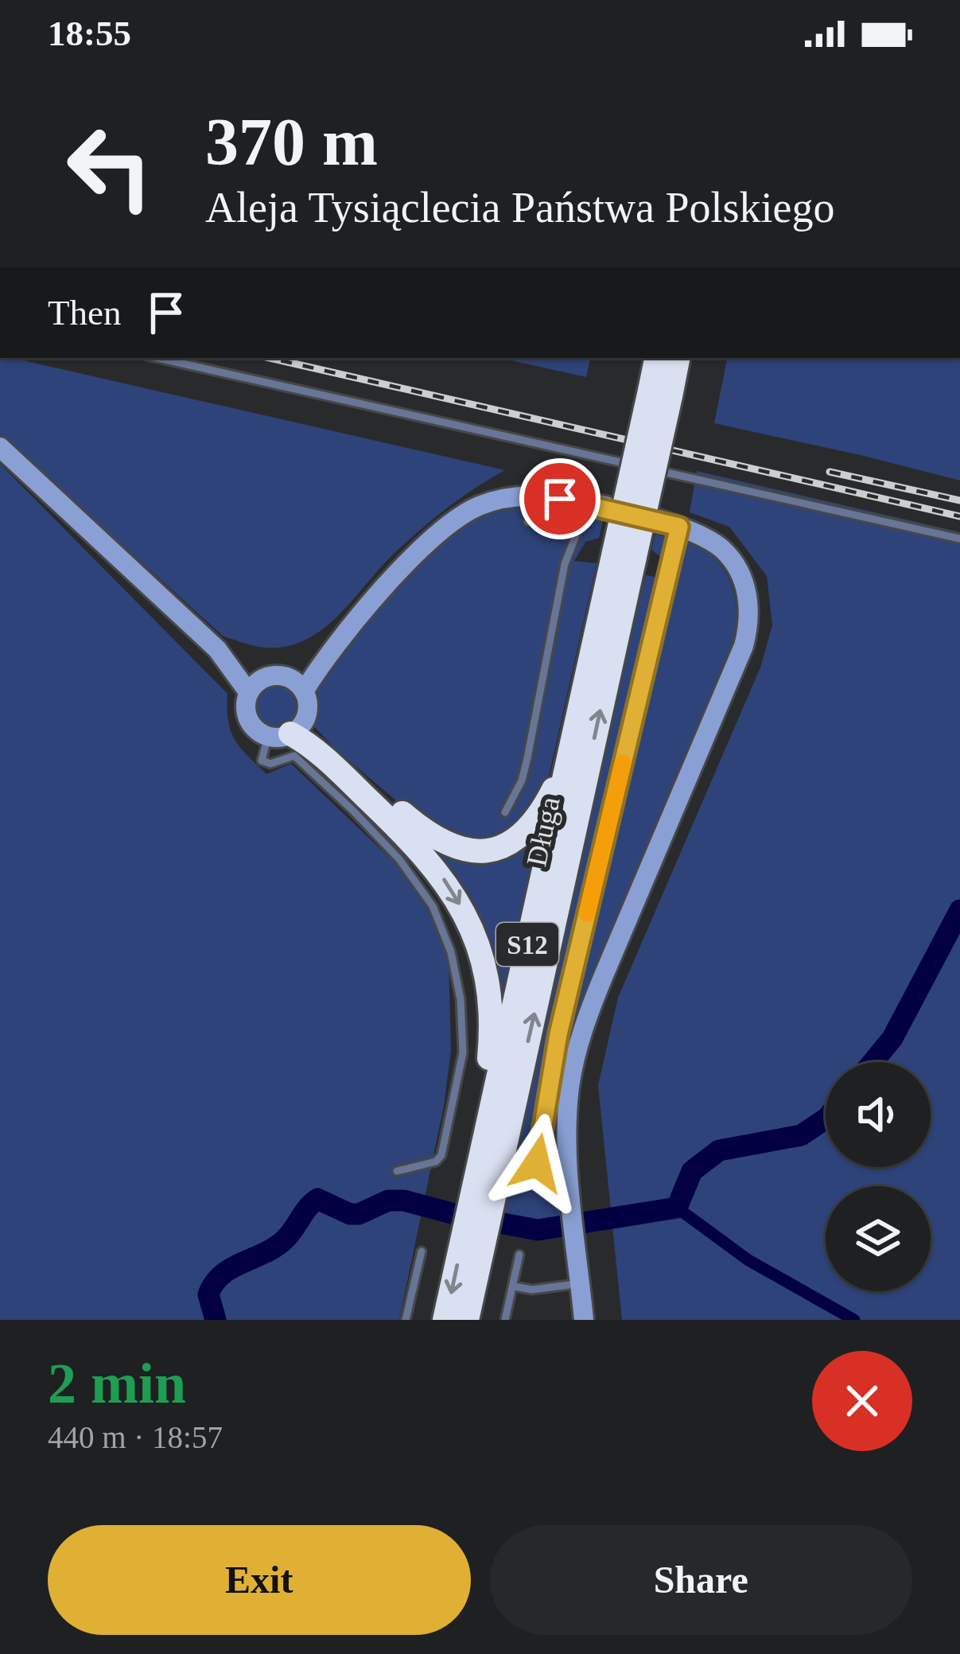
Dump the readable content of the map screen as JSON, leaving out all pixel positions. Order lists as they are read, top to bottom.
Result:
{
  "streets": {
    "highway": ["Długa", "S12"]
  },
  "crossings": [
    ["Długa", "S12"]
  ],
  "page": {
    "status": "18:55",
    "turn": ["370 m", "Aleja Tysiąclecia Państwa Polskiego"],
    "then": "Then",
    "heading": ["2 min", "440 m · 18:57"],
    "buttons": ["Exit", "Share"]
  }
}
